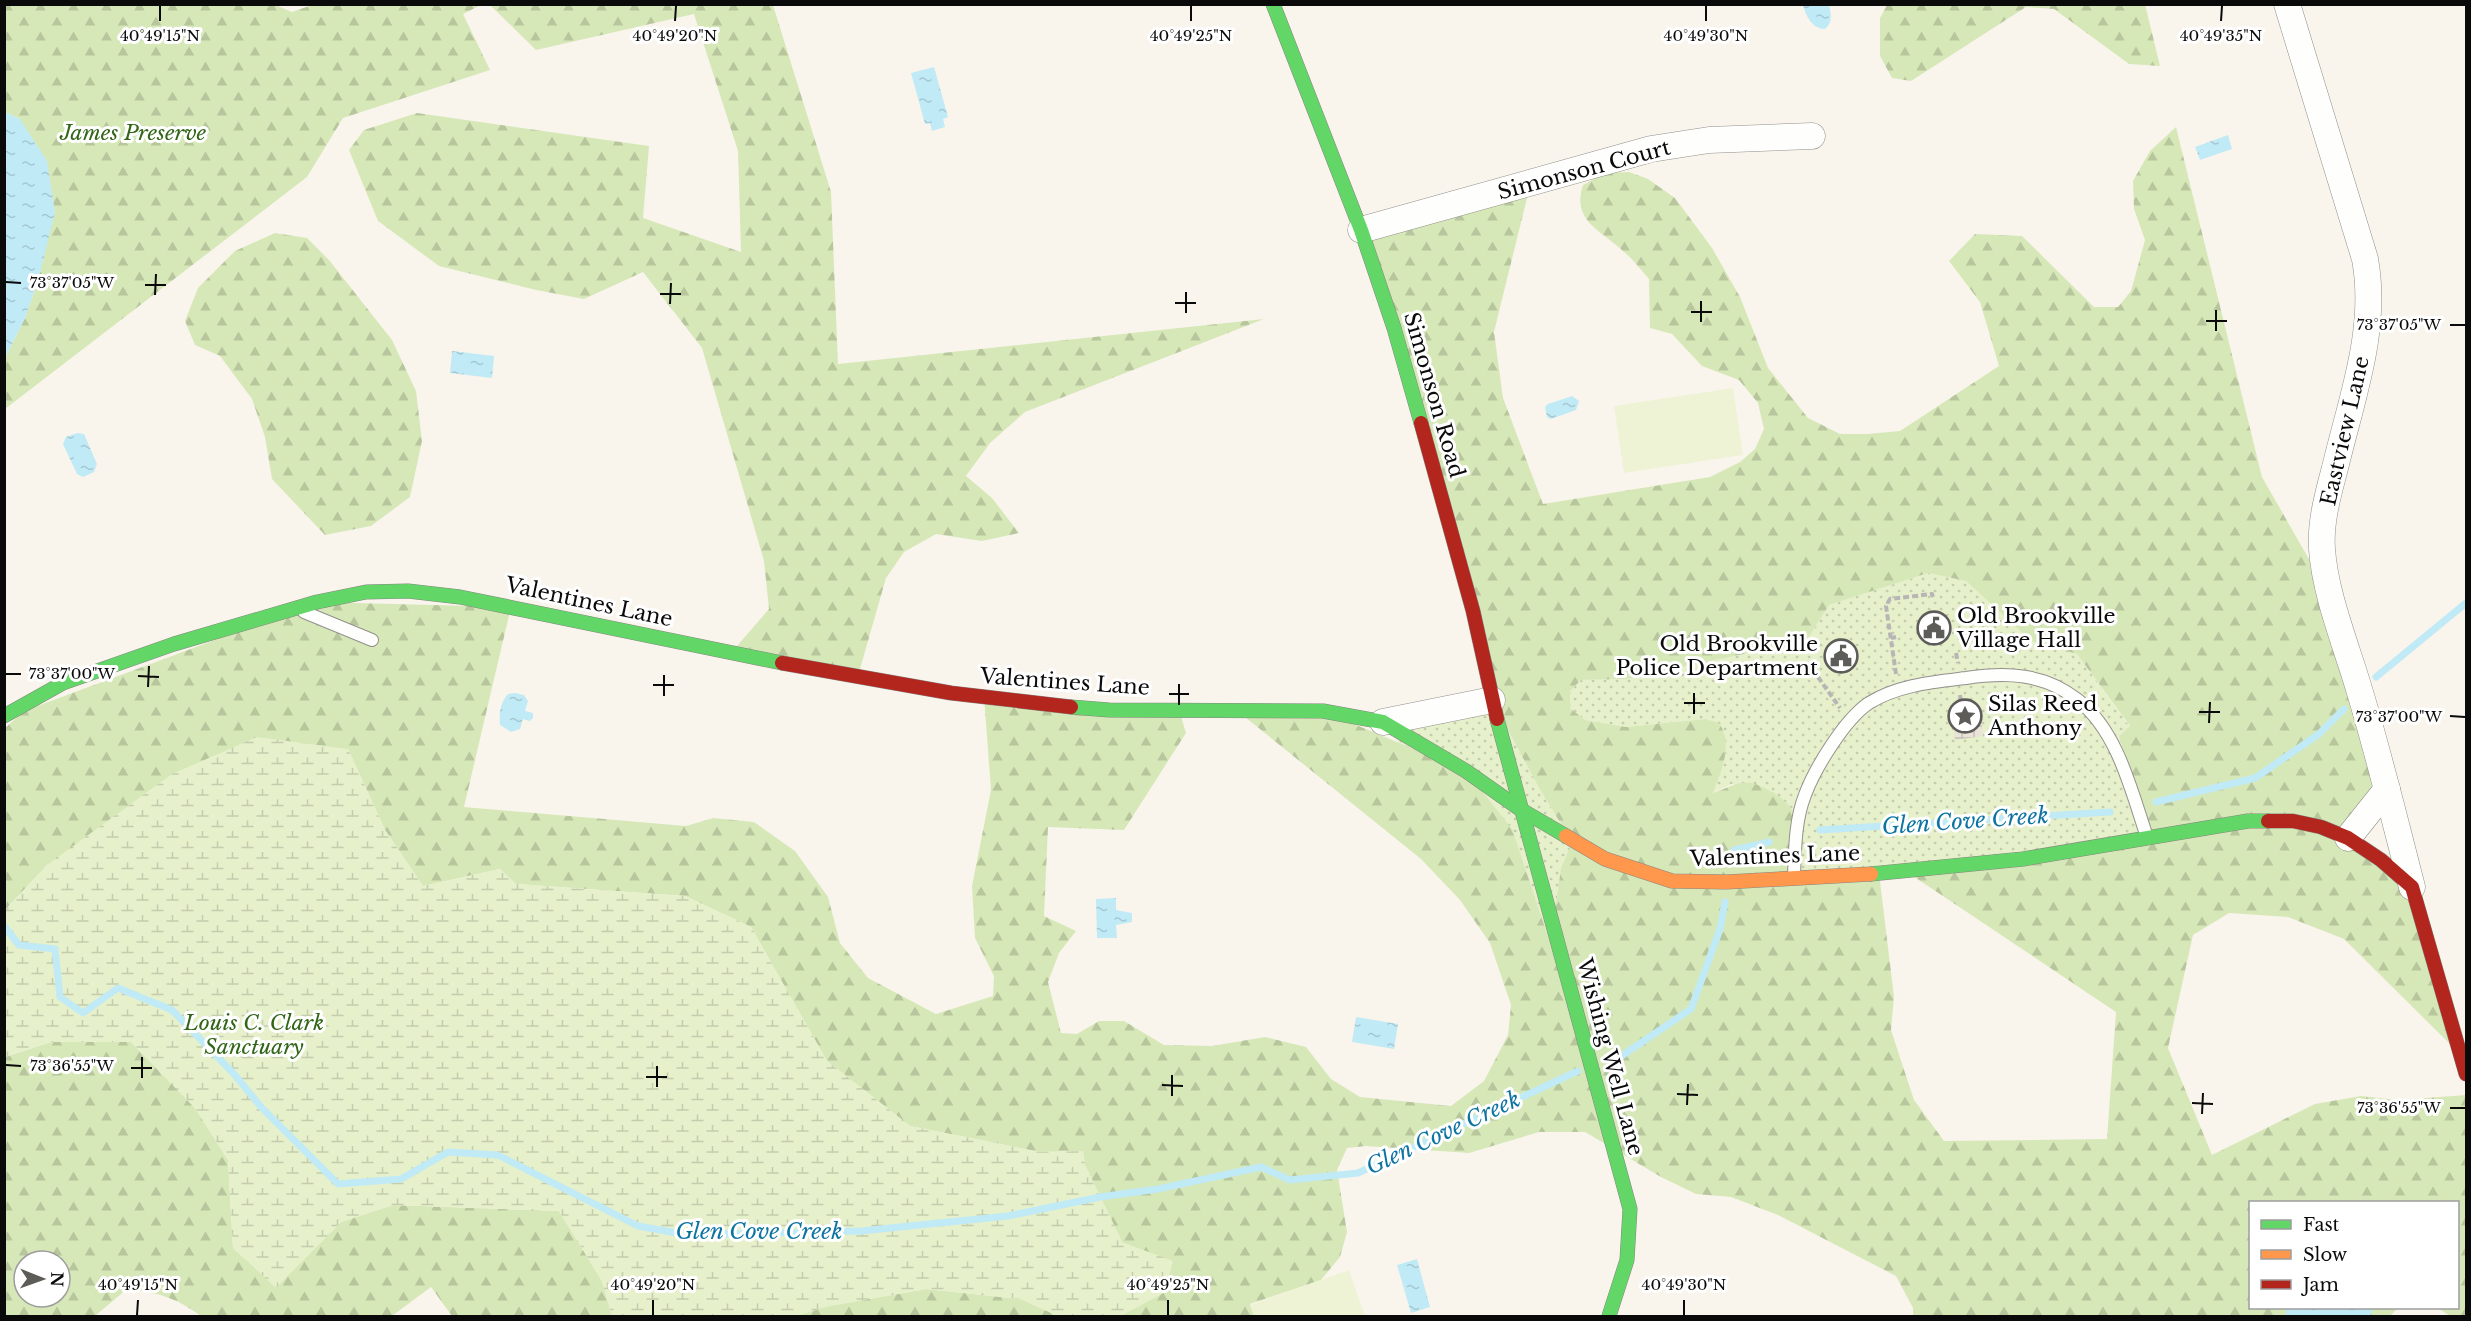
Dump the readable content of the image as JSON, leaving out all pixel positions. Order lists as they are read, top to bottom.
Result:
{
  "streets": {
    "street": [
      "Simonson Court",
      "Simonson Road",
      "Eastview Lane",
      "Valentines Lane",
      "Wishing Well Lane"
    ]
  },
  "crossings": [
    ["Simonson Court", "Simonson Road"],
    ["Simonson Road", "Valentines Lane"],
    ["Simonson Road", "Wishing Well Lane"],
    ["Eastview Lane", "Valentines Lane"],
    ["Valentines Lane", "Wishing Well Lane"]
  ],
  "water": ["Glen Cove Creek"],
  "parks": ["James Preserve", "Louis C. Clark Sanctuary"],
  "places": {
    "public building": ["Old Brookville Village Hall", "Old Brookville Police Department"],
    "place": ["Silas Reed Anthony"]
  },
  "legend": ["Fast", "Slow", "Jam"],
  "north": "right",
  "coordinates": [
    "40°49'15\"N",
    "40°49'20\"N",
    "40°49'25\"N",
    "40°49'30\"N",
    "40°49'35\"N",
    "73°37'05\"W",
    "73°37'00\"W",
    "73°36'55\"W"
  ]
}
